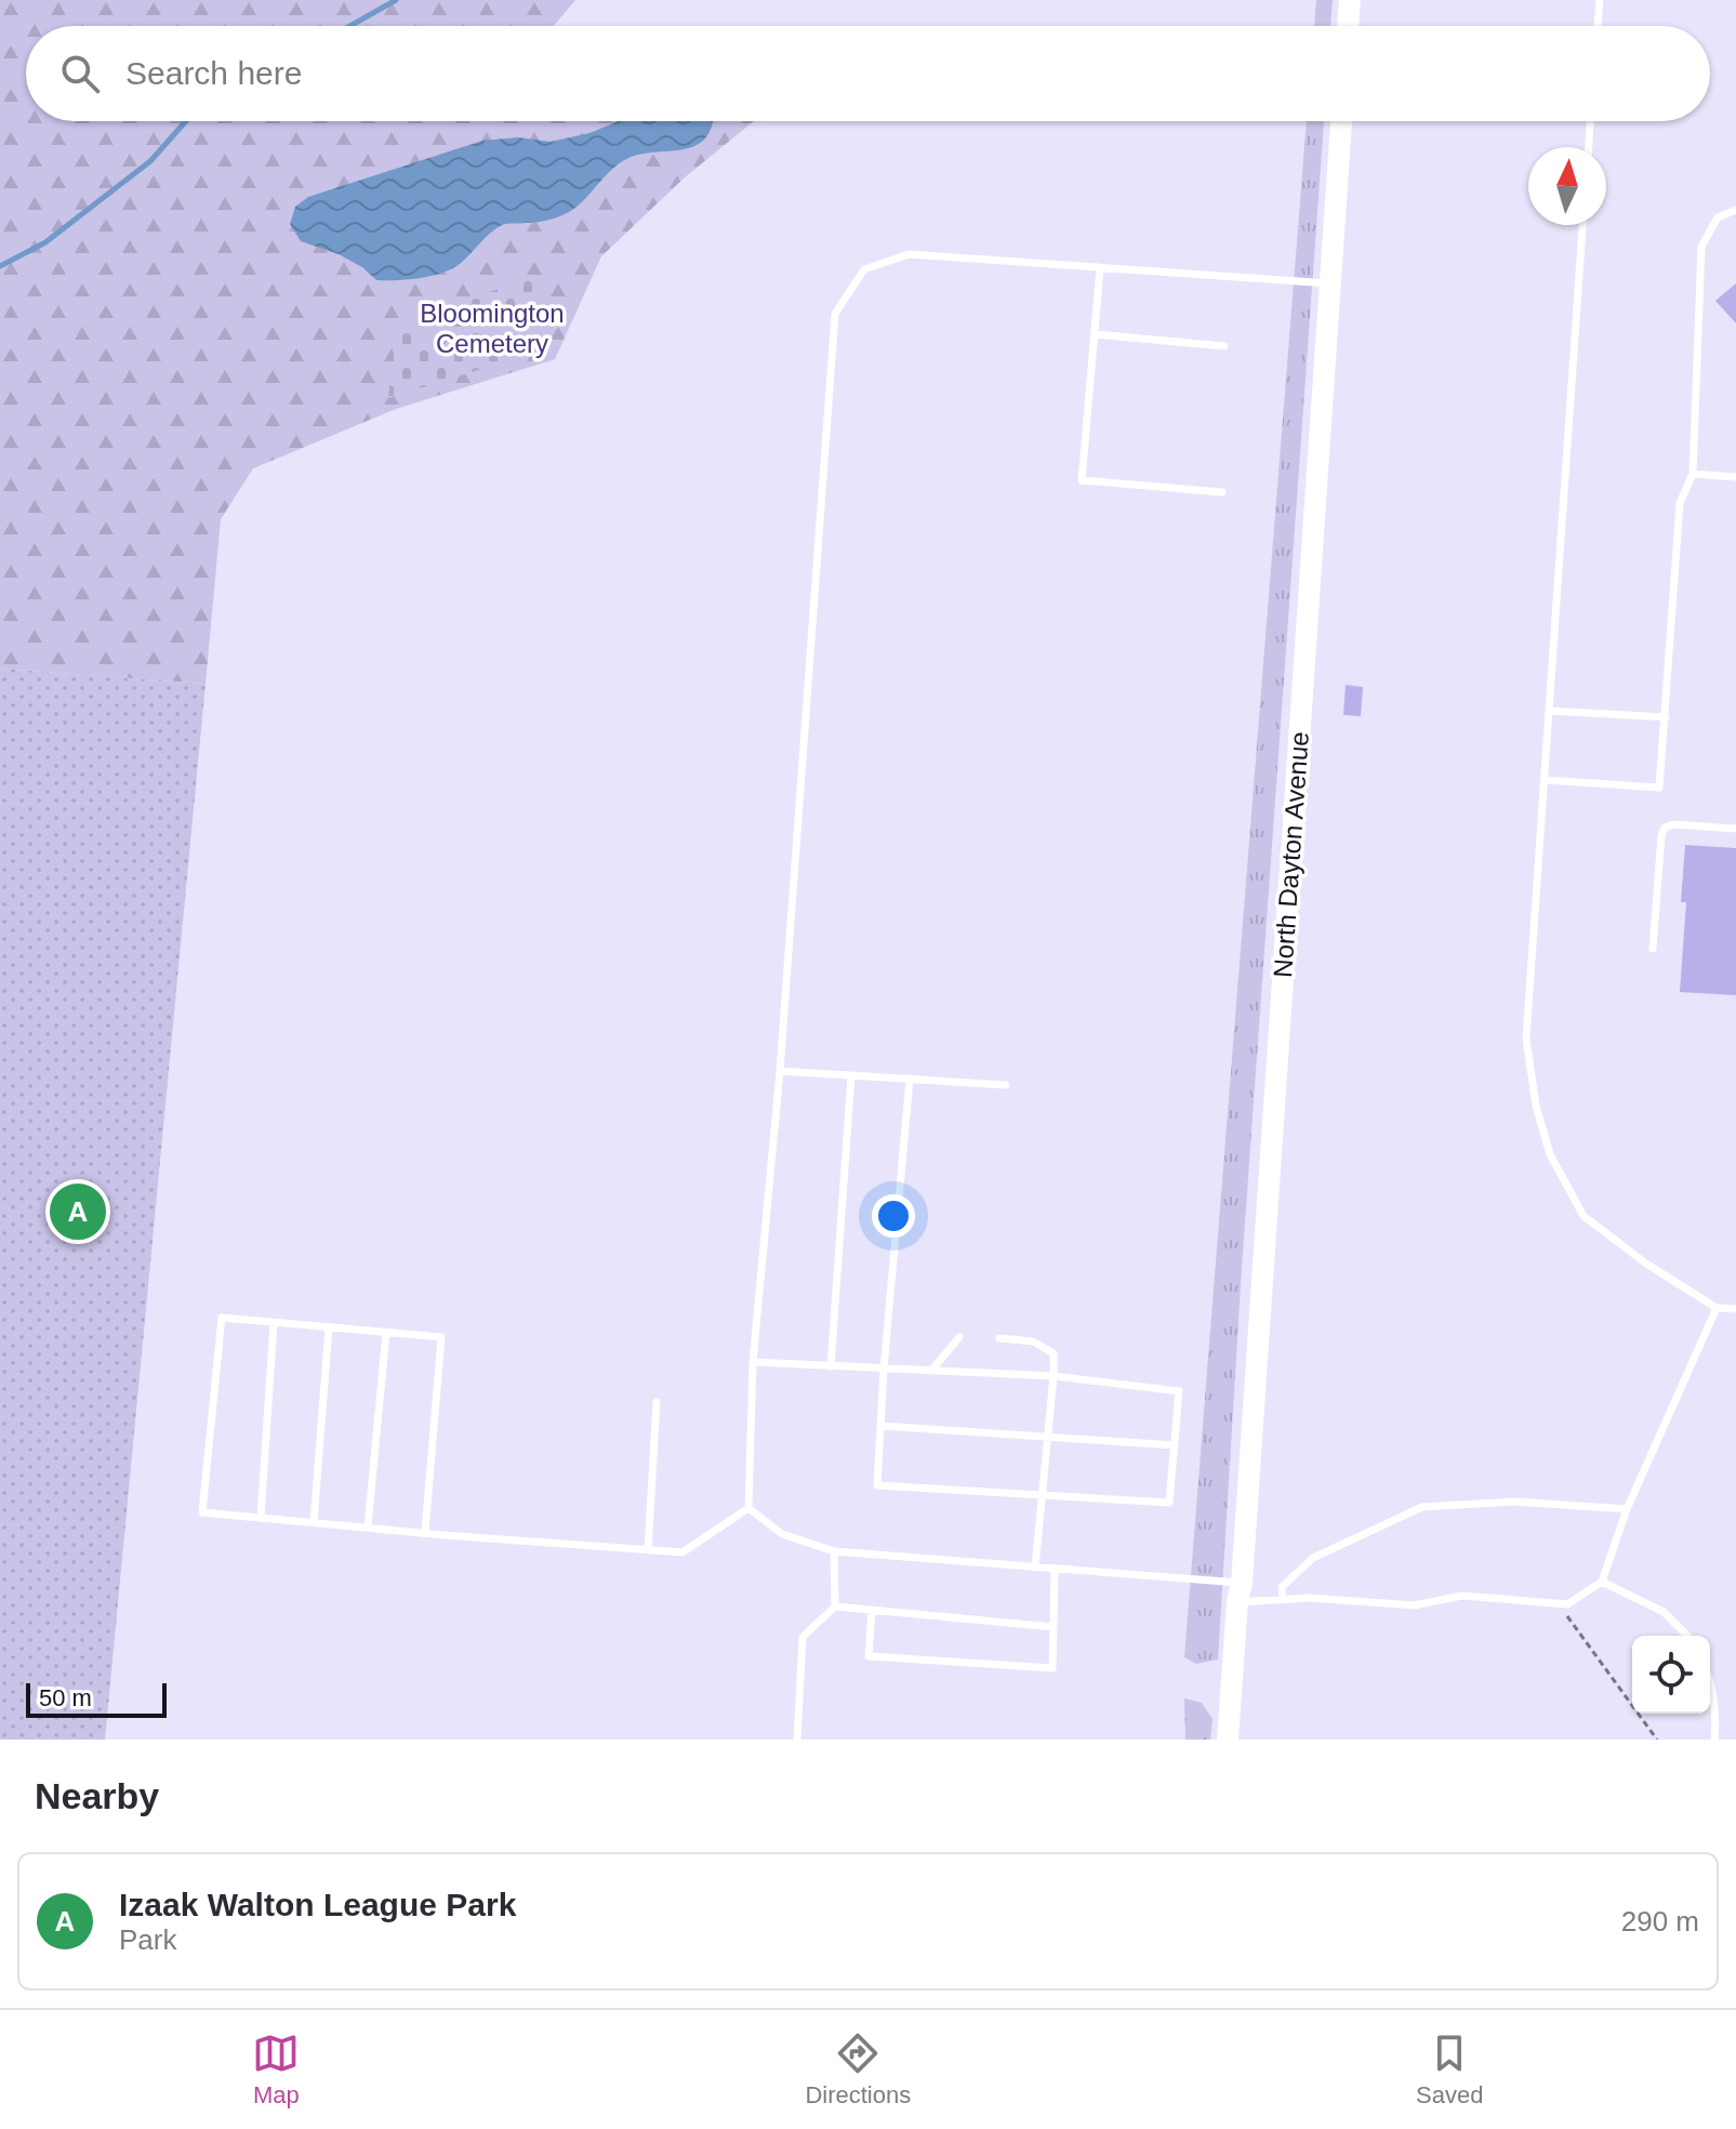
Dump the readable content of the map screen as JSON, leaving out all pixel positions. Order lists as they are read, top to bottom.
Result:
{
  "streets": {
    "main road": ["North Dayton Avenue"]
  },
  "parks": ["Bloomington Cemetery"],
  "scale_bar": "50 m",
  "north": "top",
  "page": {
    "search": "Search here",
    "pins": "A",
    "scale": "50 m",
    "heading": "Nearby",
    "list": [
      {
        "mark": "A",
        "name": "Izaak Walton League Park",
        "note": "Park",
        "value": "290 m"
      }
    ],
    "nav": ["Map", "Directions", "Saved"]
  }
}
